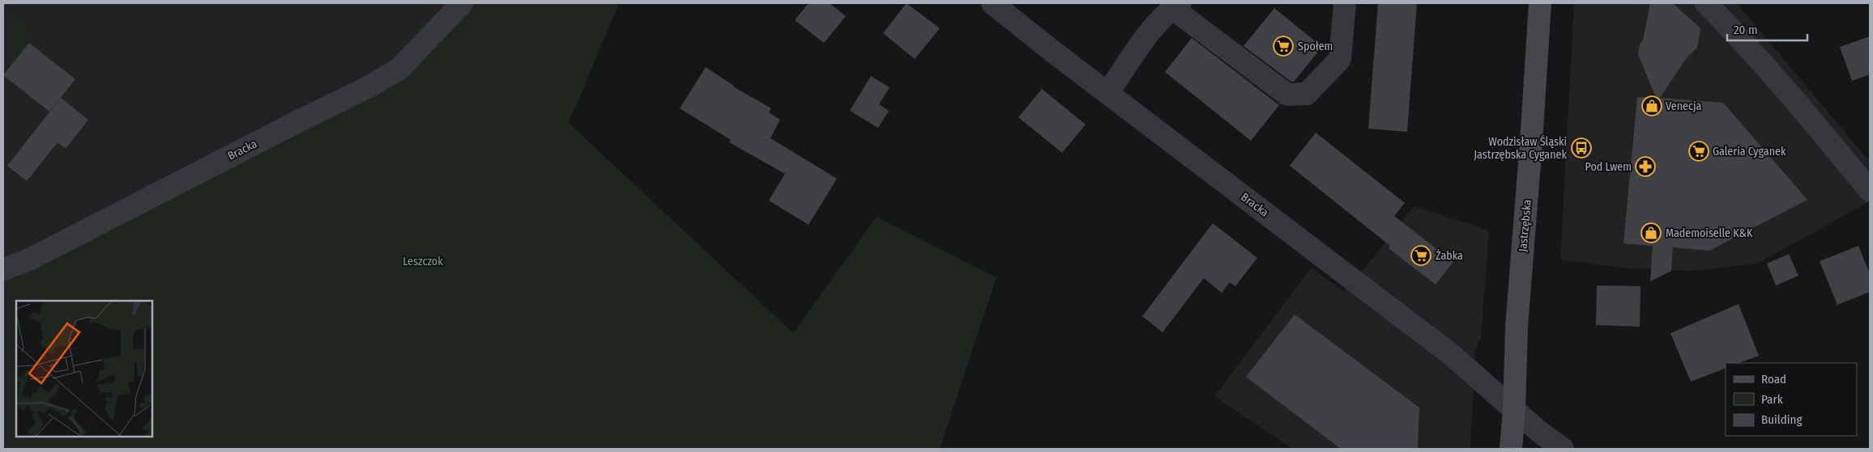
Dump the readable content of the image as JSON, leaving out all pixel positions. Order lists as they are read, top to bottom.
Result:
{
  "streets": {
    "main road": ["Jastrzębska"],
    "street": ["Bracka"]
  },
  "crossings": [
    ["Bracka", "Jastrzębska"]
  ],
  "parks": ["Leszczok"],
  "places": {
    "supermarket": ["Społem", "Galeria Cyganek", "Żabka"],
    "shop": ["Venecja", "Mademoiselle K&K"],
    "bus stop": ["Wodzisław Śląski Jastrzębska Cyganek"],
    "pharmacy": ["Pod Lwem"]
  },
  "legend": ["Road", "Park", "Building"],
  "scale_bar": "20 m"
}
